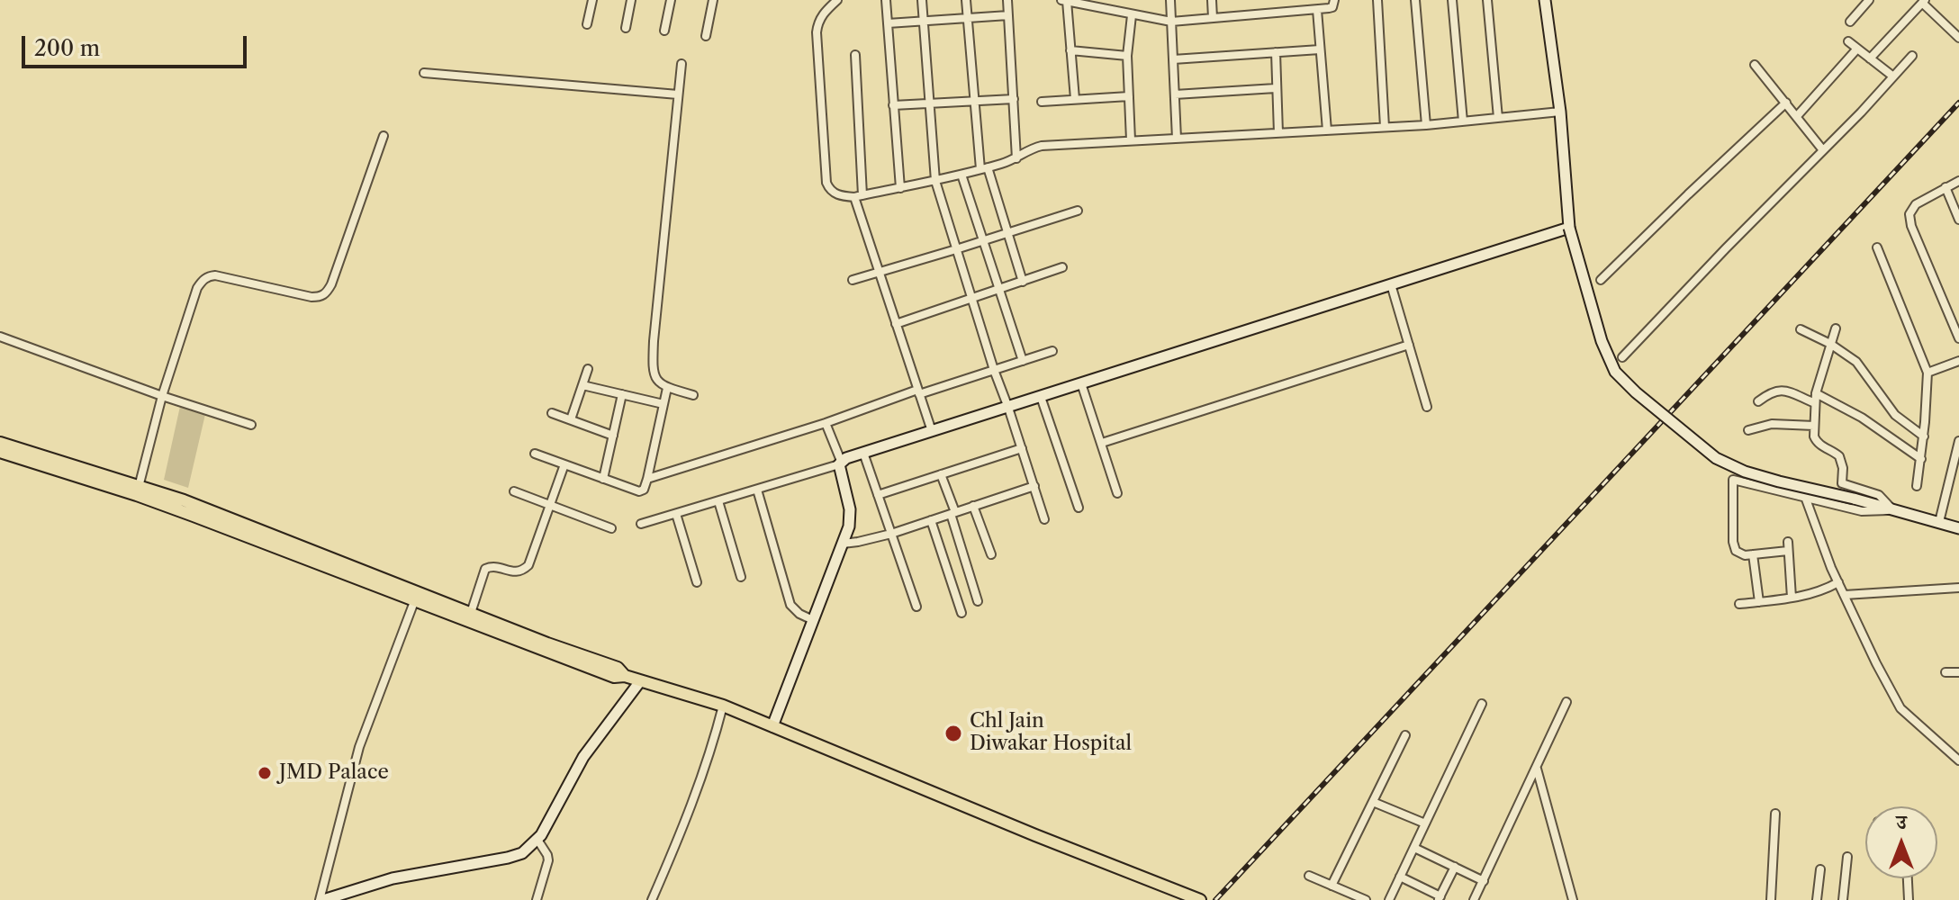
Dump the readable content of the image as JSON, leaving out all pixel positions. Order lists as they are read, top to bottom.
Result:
{
  "places": ["Chl Jain Diwakar Hospital", "JMD Palace"],
  "scale_bar": "200 m",
  "north": "top"
}
